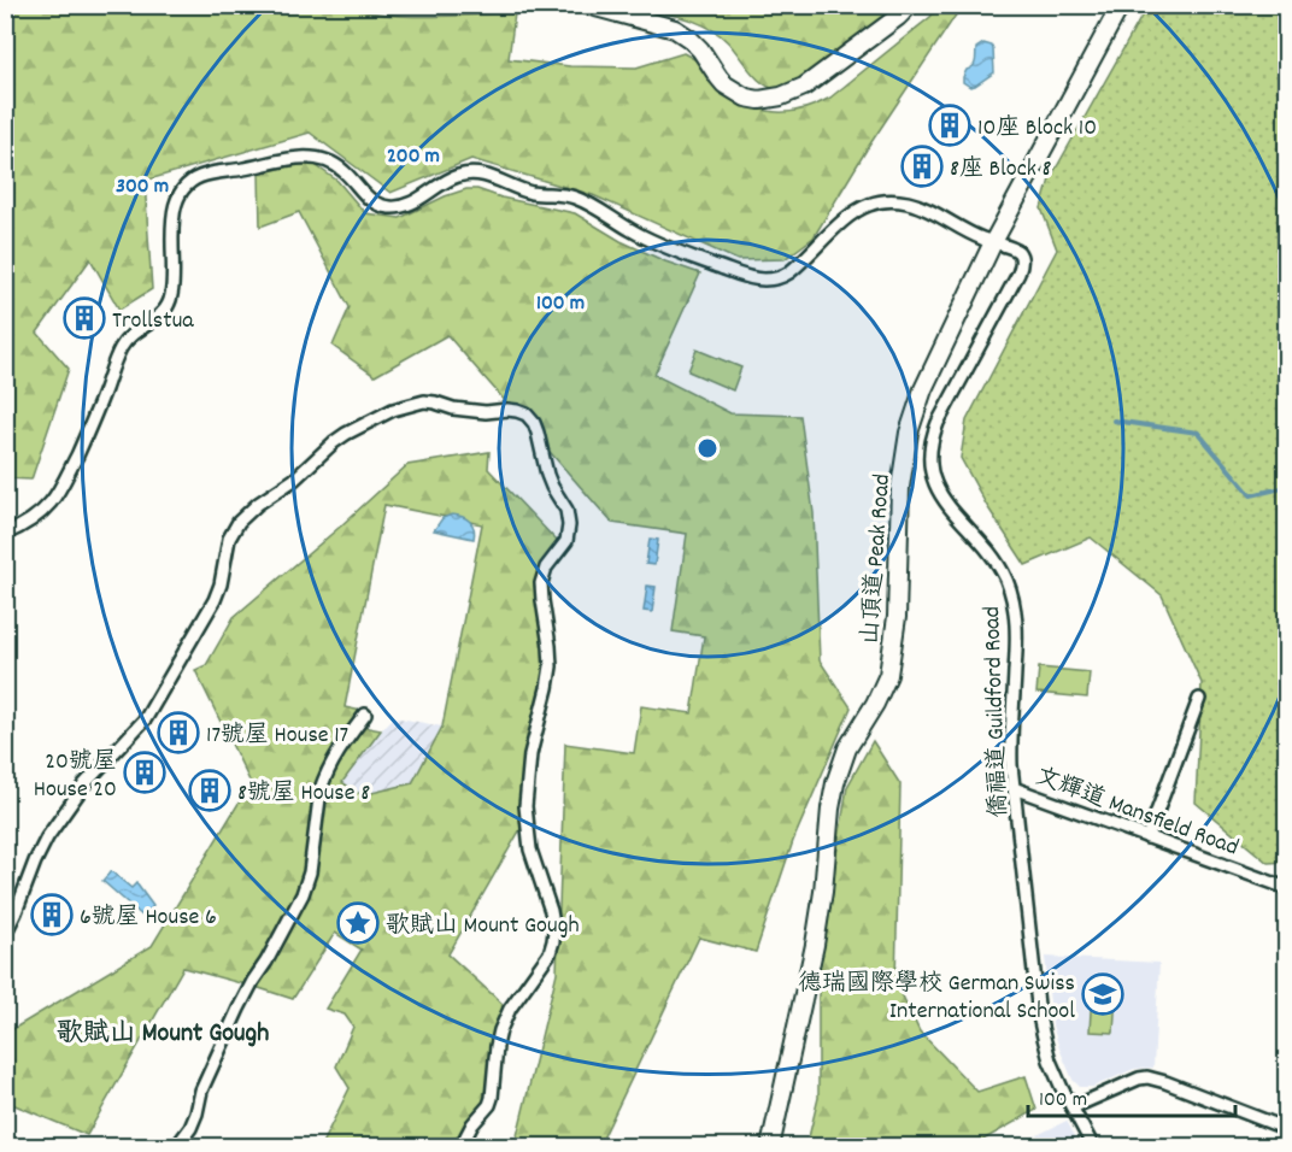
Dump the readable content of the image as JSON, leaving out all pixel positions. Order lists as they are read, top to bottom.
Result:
{
  "streets": {
    "main road": ["山頂道 Peak Road"],
    "street": ["僑福道 Guildford Road", "文輝道 Mansfield Road"]
  },
  "crossings": [
    ["山頂道 Peak Road", "僑福道 Guildford Road"],
    ["僑福道 Guildford Road", "文輝道 Mansfield Road"]
  ],
  "districts": ["歌賦山 Mount Gough"],
  "places": {
    "building": [
      "10座 Block 10",
      "8座 Block 8",
      "Trollstua",
      "17號屋 House 17",
      "20號屋 House 20",
      "8號屋 House 8",
      "6號屋 House 6"
    ],
    "place": ["歌賦山 Mount Gough"],
    "school or university": ["德瑞國際學校 German Swiss International School"]
  },
  "scale_bar": "100 m",
  "rings": ["200 m", "300 m", "100 m"]
}
